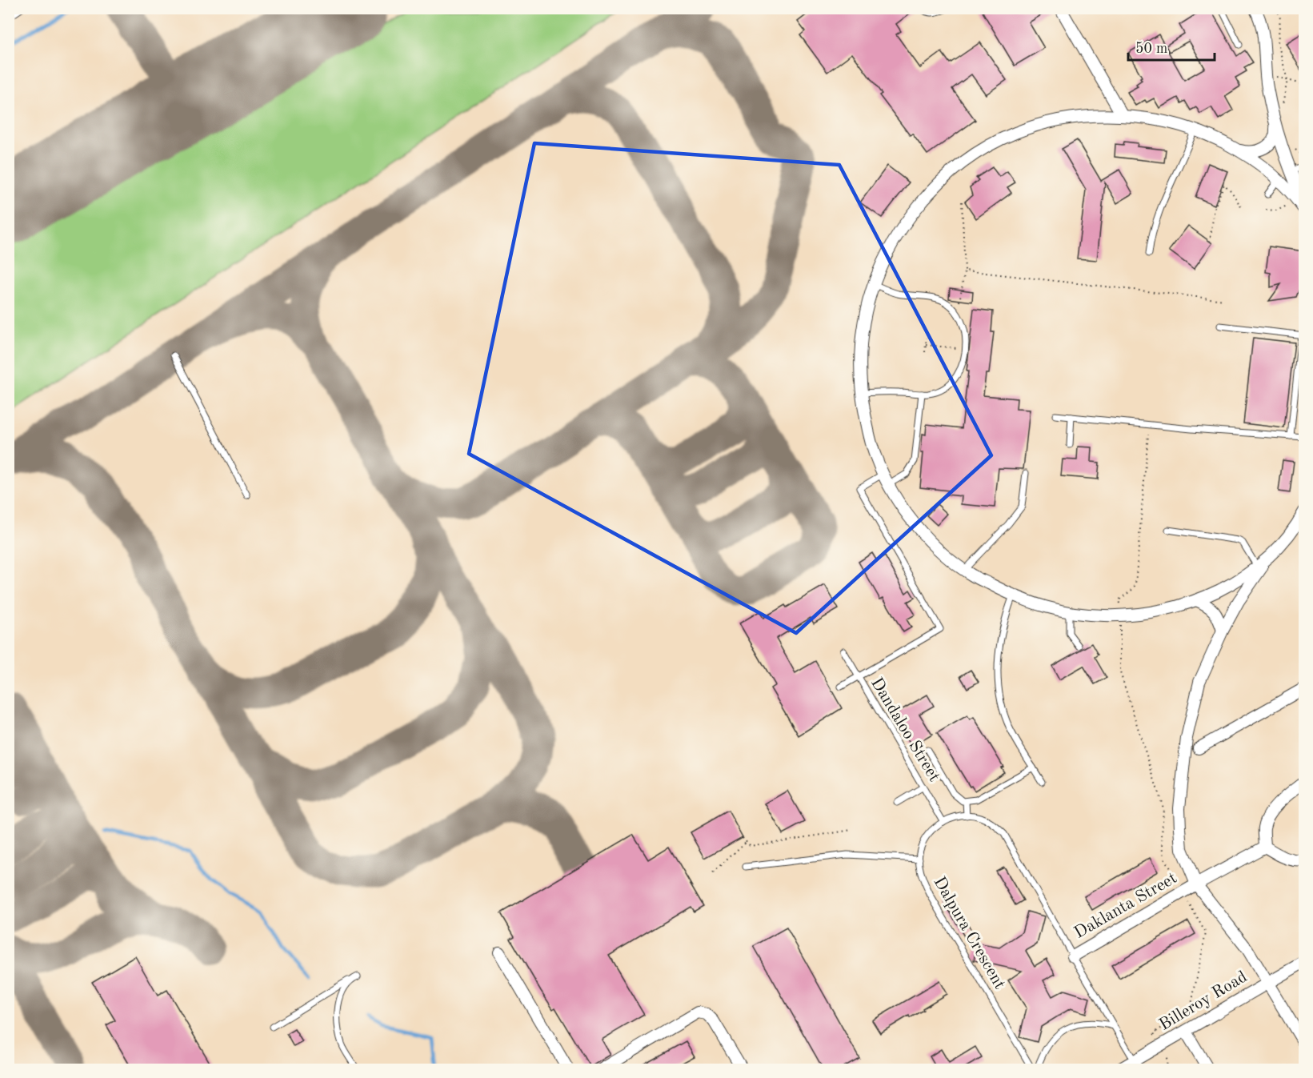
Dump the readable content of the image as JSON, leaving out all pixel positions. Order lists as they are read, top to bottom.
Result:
{
  "streets": {
    "street": ["Daklanta Street", "Billeroy Road"],
    "lane": ["Dandaloo Street", "Dalpura Crescent"]
  },
  "scale_bar": "50 m"
}
